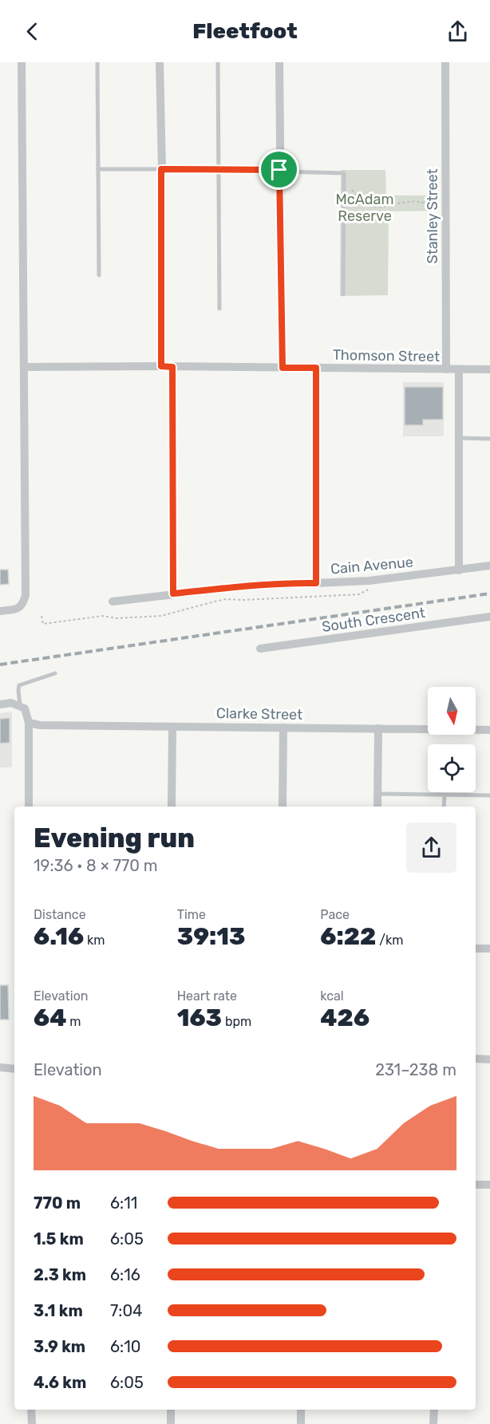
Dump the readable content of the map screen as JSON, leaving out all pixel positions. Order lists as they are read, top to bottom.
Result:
{
  "streets": {
    "street": [
      "Stanley Street",
      "Thomson Street",
      "Cain Avenue",
      "South Crescent",
      "Clarke Street"
    ]
  },
  "crossings": [
    ["Stanley Street", "Thomson Street"]
  ],
  "parks": ["McAdam Reserve"],
  "north": "bottom",
  "page": {
    "header": "Fleetfoot",
    "heading": ["Evening run", "19:36 · 8 × 770 m"],
    "stats": [
      ["Distance", "6.16 km"],
      ["Time", "39:13"],
      ["Pace", "6:22 /km"],
      ["Elevation", "64 m"],
      ["Heart rate", "163 bpm"],
      ["kcal", "426"]
    ],
    "chart": ["Elevation", "231–238 m"],
    "list": [
      {
        "name": "770 m",
        "note": "6:11"
      },
      {
        "name": "1.5 km",
        "note": "6:05"
      },
      {
        "name": "2.3 km",
        "note": "6:16"
      },
      {
        "name": "3.1 km",
        "note": "7:04"
      },
      {
        "name": "3.9 km",
        "note": "6:10"
      },
      {
        "name": "4.6 km",
        "note": "6:05"
      }
    ]
  }
}
